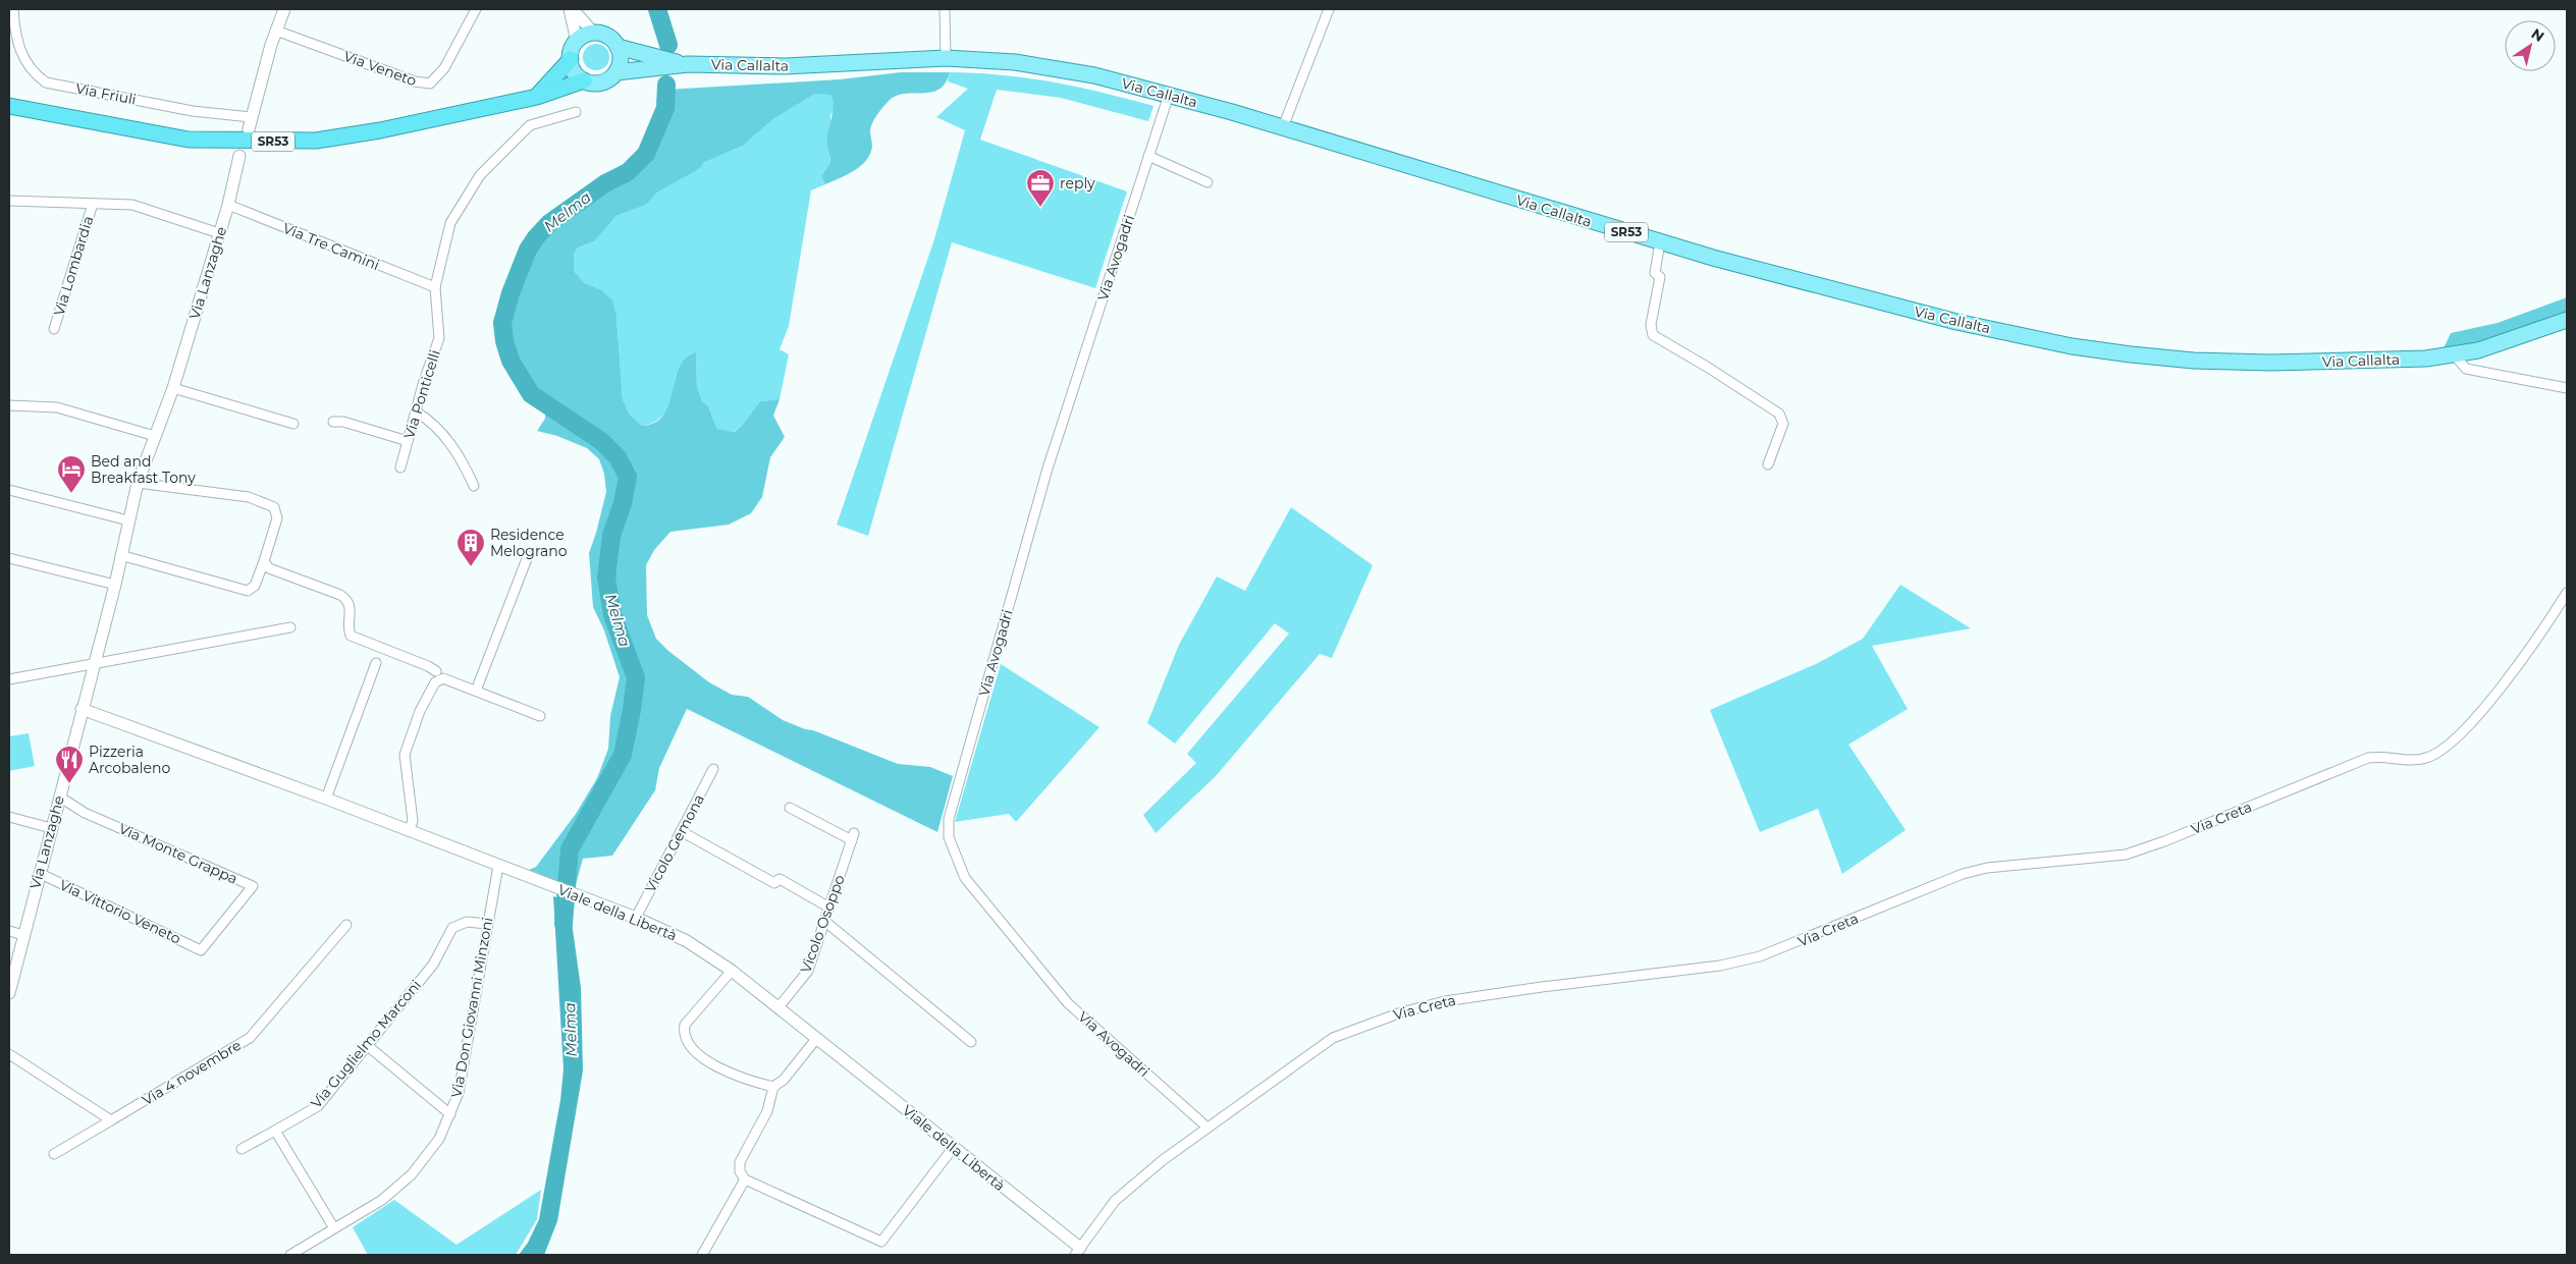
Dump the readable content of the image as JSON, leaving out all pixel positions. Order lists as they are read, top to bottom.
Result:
{
  "streets": {
    "highway": ["SR53"],
    "main road": ["Via Callalta"],
    "street": [
      "Via Veneto",
      "Via Friuli",
      "Via Tre Camini",
      "Via Avogadri",
      "Via Lombardia",
      "Via Lanzaghe",
      "Via Ponticelli",
      "Via Creta",
      "Vicolo Gemona",
      "Via Monte Grappa",
      "Via Vittorio Veneto",
      "Viale della Libertà",
      "Vicolo Osoppo",
      "Via Don Giovanni Minzoni",
      "Via Guglielmo Marconi",
      "Via 4 novembre"
    ]
  },
  "crossings": [
    ["Via Callalta", "SR53"],
    ["Via Callalta", "Via Avogadri"],
    ["Via Tre Camini", "Via Lanzaghe"],
    ["Via Tre Camini", "Via Ponticelli"],
    ["Via Avogadri", "Via Creta"],
    ["Via Lombardia", "Via Lanzaghe"],
    ["Via Lanzaghe", "Via Monte Grappa"],
    ["Via Lanzaghe", "Via Vittorio Veneto"],
    ["Via Lanzaghe", "Viale della Libertà"],
    ["Via Creta", "Viale della Libertà"],
    ["Vicolo Gemona", "Viale della Libertà"],
    ["Via Monte Grappa", "Via Vittorio Veneto"],
    ["Viale della Libertà", "Vicolo Osoppo"],
    ["Viale della Libertà", "Via Don Giovanni Minzoni"],
    ["Via Don Giovanni Minzoni", "Via Guglielmo Marconi"]
  ],
  "water": ["Melma"],
  "places": {
    "office": ["reply"],
    "hotel": ["Bed and Breakfast Tony"],
    "building": ["Residence Melograno"],
    "restaurant": ["Pizzeria Arcobaleno"]
  },
  "north": "top right"
}
